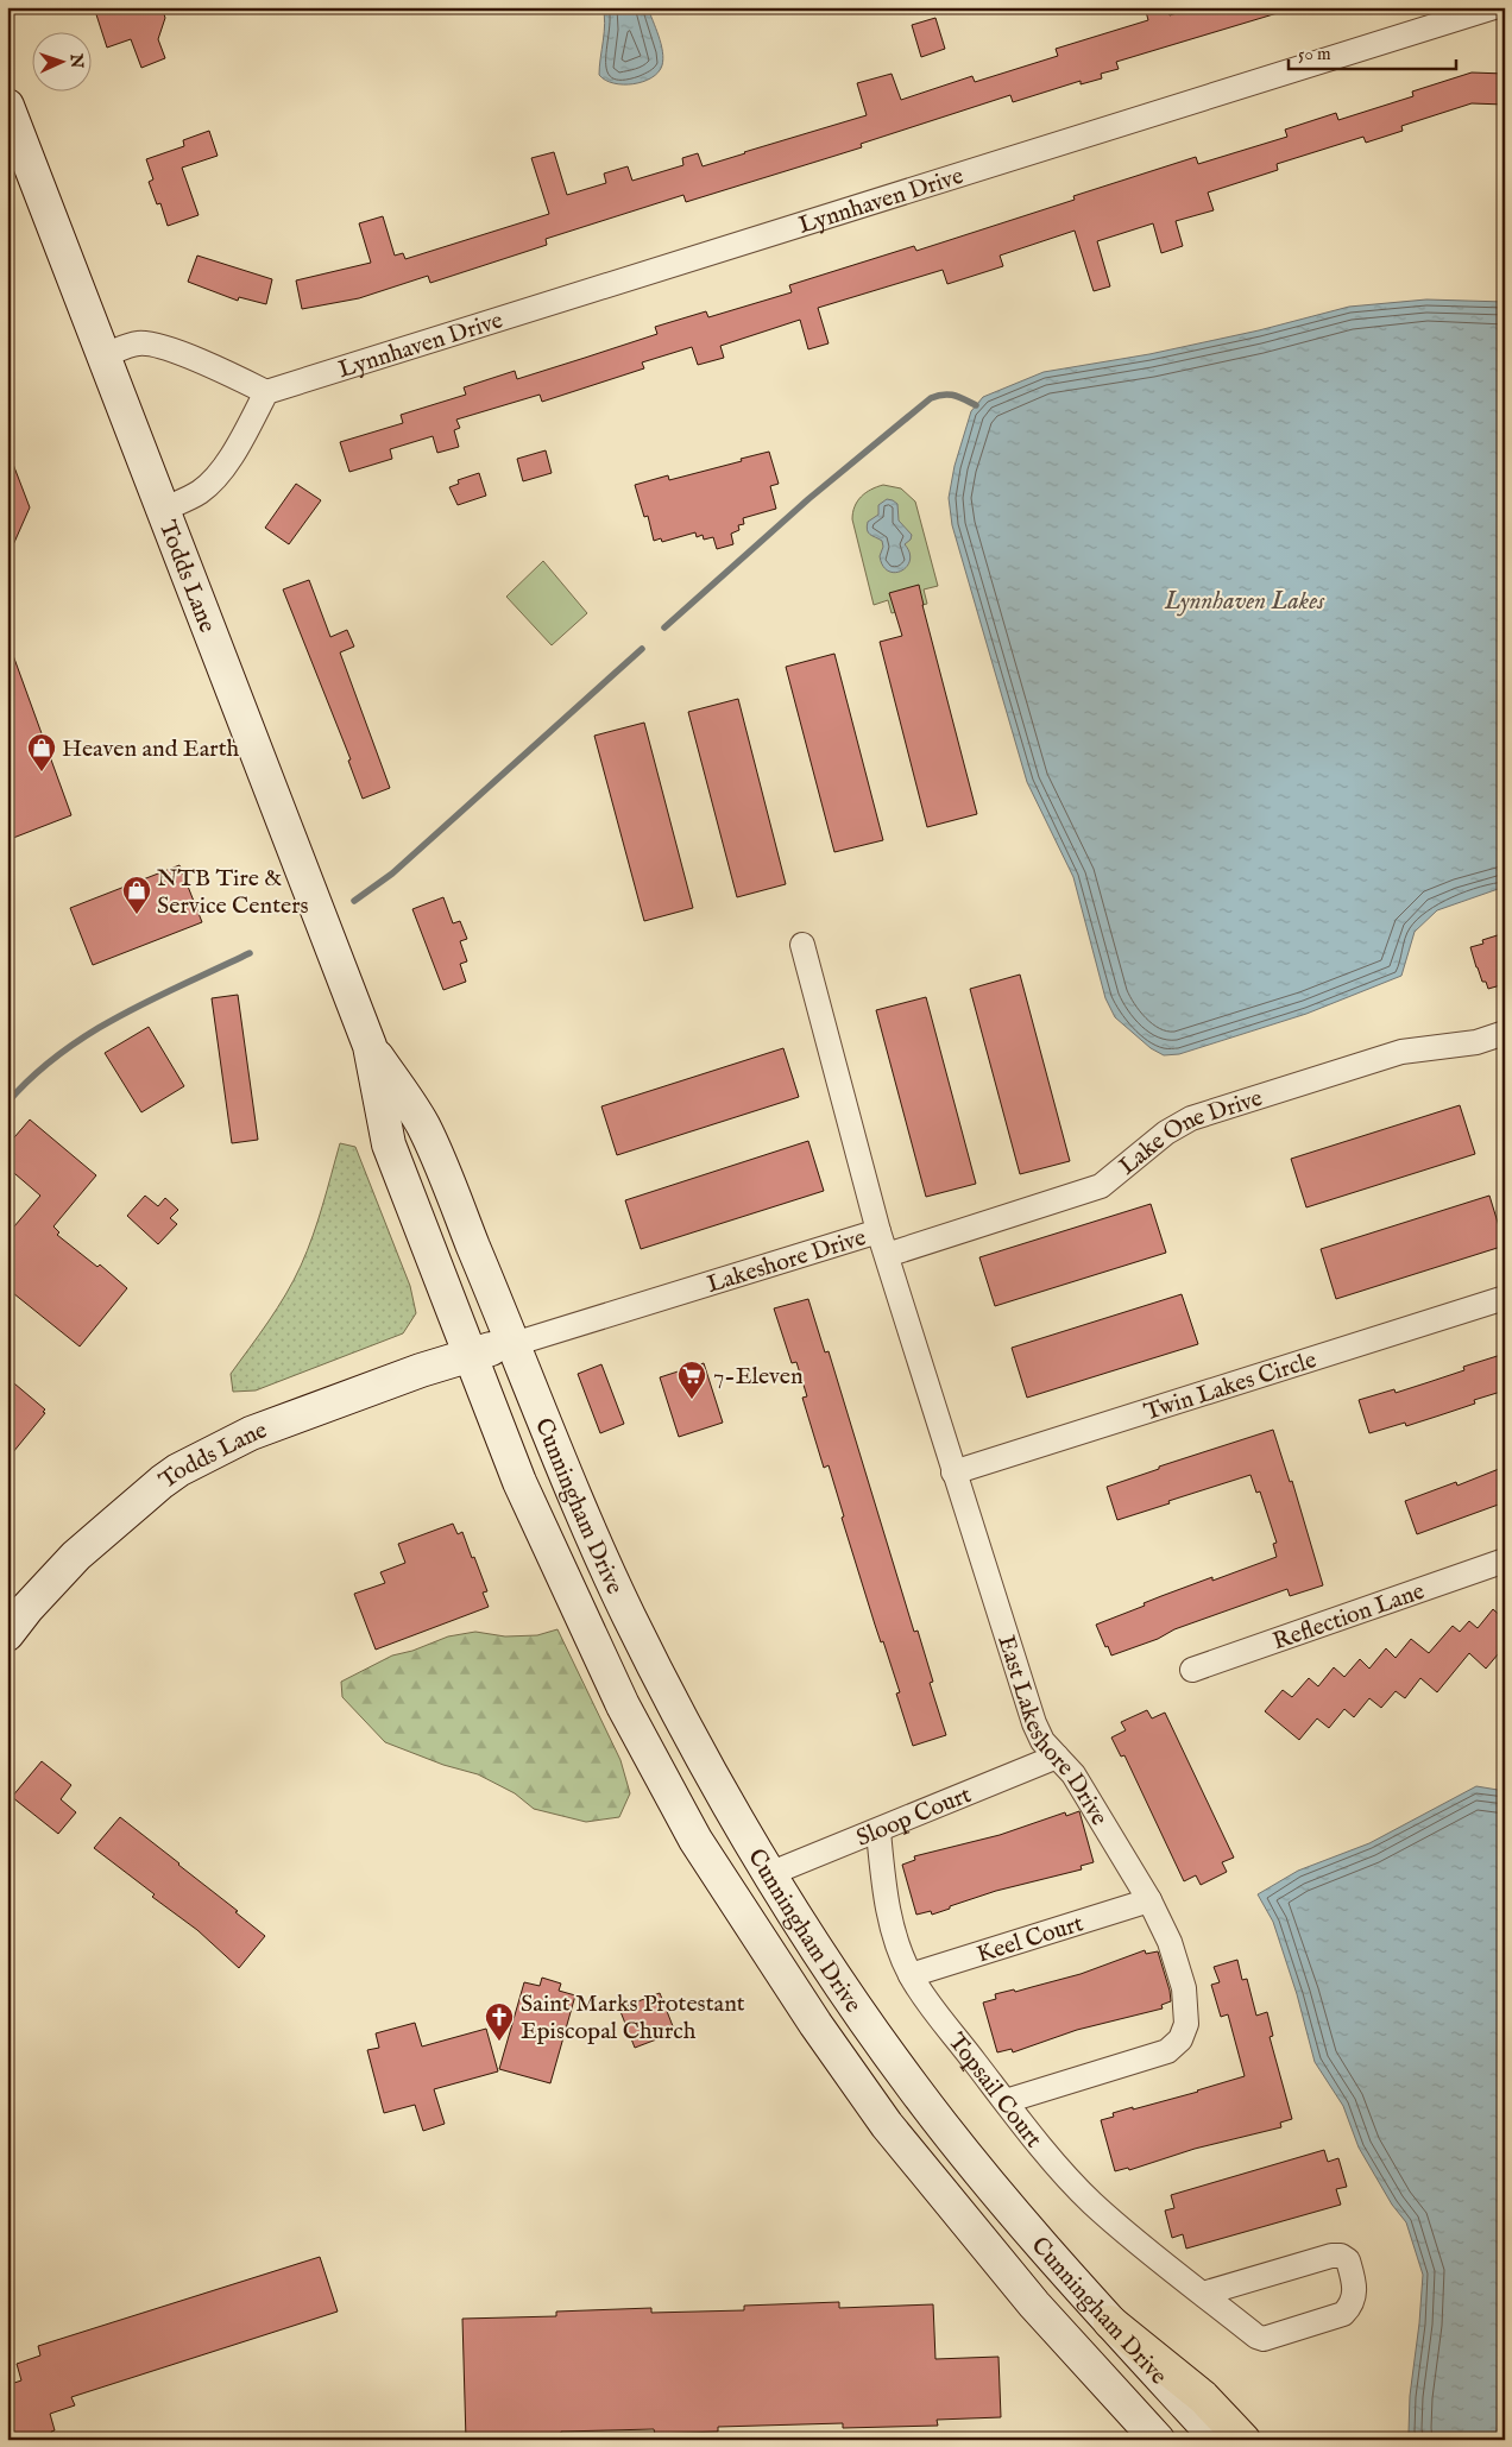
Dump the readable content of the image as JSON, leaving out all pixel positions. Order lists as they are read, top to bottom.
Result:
{
  "streets": {
    "main road": ["Todds Lane", "Cunningham Drive"],
    "street": [
      "Lynnhaven Drive",
      "Lake One Drive",
      "Lakeshore Drive",
      "Twin Lakes Circle",
      "Reflection Lane",
      "East Lakeshore Drive",
      "Sloop Court",
      "Keel Court",
      "Topsail Court"
    ]
  },
  "crossings": [
    ["Todds Lane", "Lakeshore Drive"],
    ["Todds Lane", "Cunningham Drive"],
    ["Lake One Drive", "East Lakeshore Drive"],
    ["Lakeshore Drive", "Cunningham Drive"],
    ["Lakeshore Drive", "East Lakeshore Drive"],
    ["Twin Lakes Circle", "East Lakeshore Drive"],
    ["Cunningham Drive", "Sloop Court"],
    ["East Lakeshore Drive", "Sloop Court"],
    ["East Lakeshore Drive", "Keel Court"],
    ["East Lakeshore Drive", "Topsail Court"],
    ["Sloop Court", "Topsail Court"],
    ["Keel Court", "Topsail Court"]
  ],
  "water": ["Lynnhaven Lakes"],
  "places": {
    "shop": ["Heaven and Earth", "NTB Tire & Service Centers"],
    "supermarket": ["7-Eleven"],
    "church": ["Saint Marks Protestant Episcopal Church"]
  },
  "scale_bar": "50 m",
  "north": "right"
}
